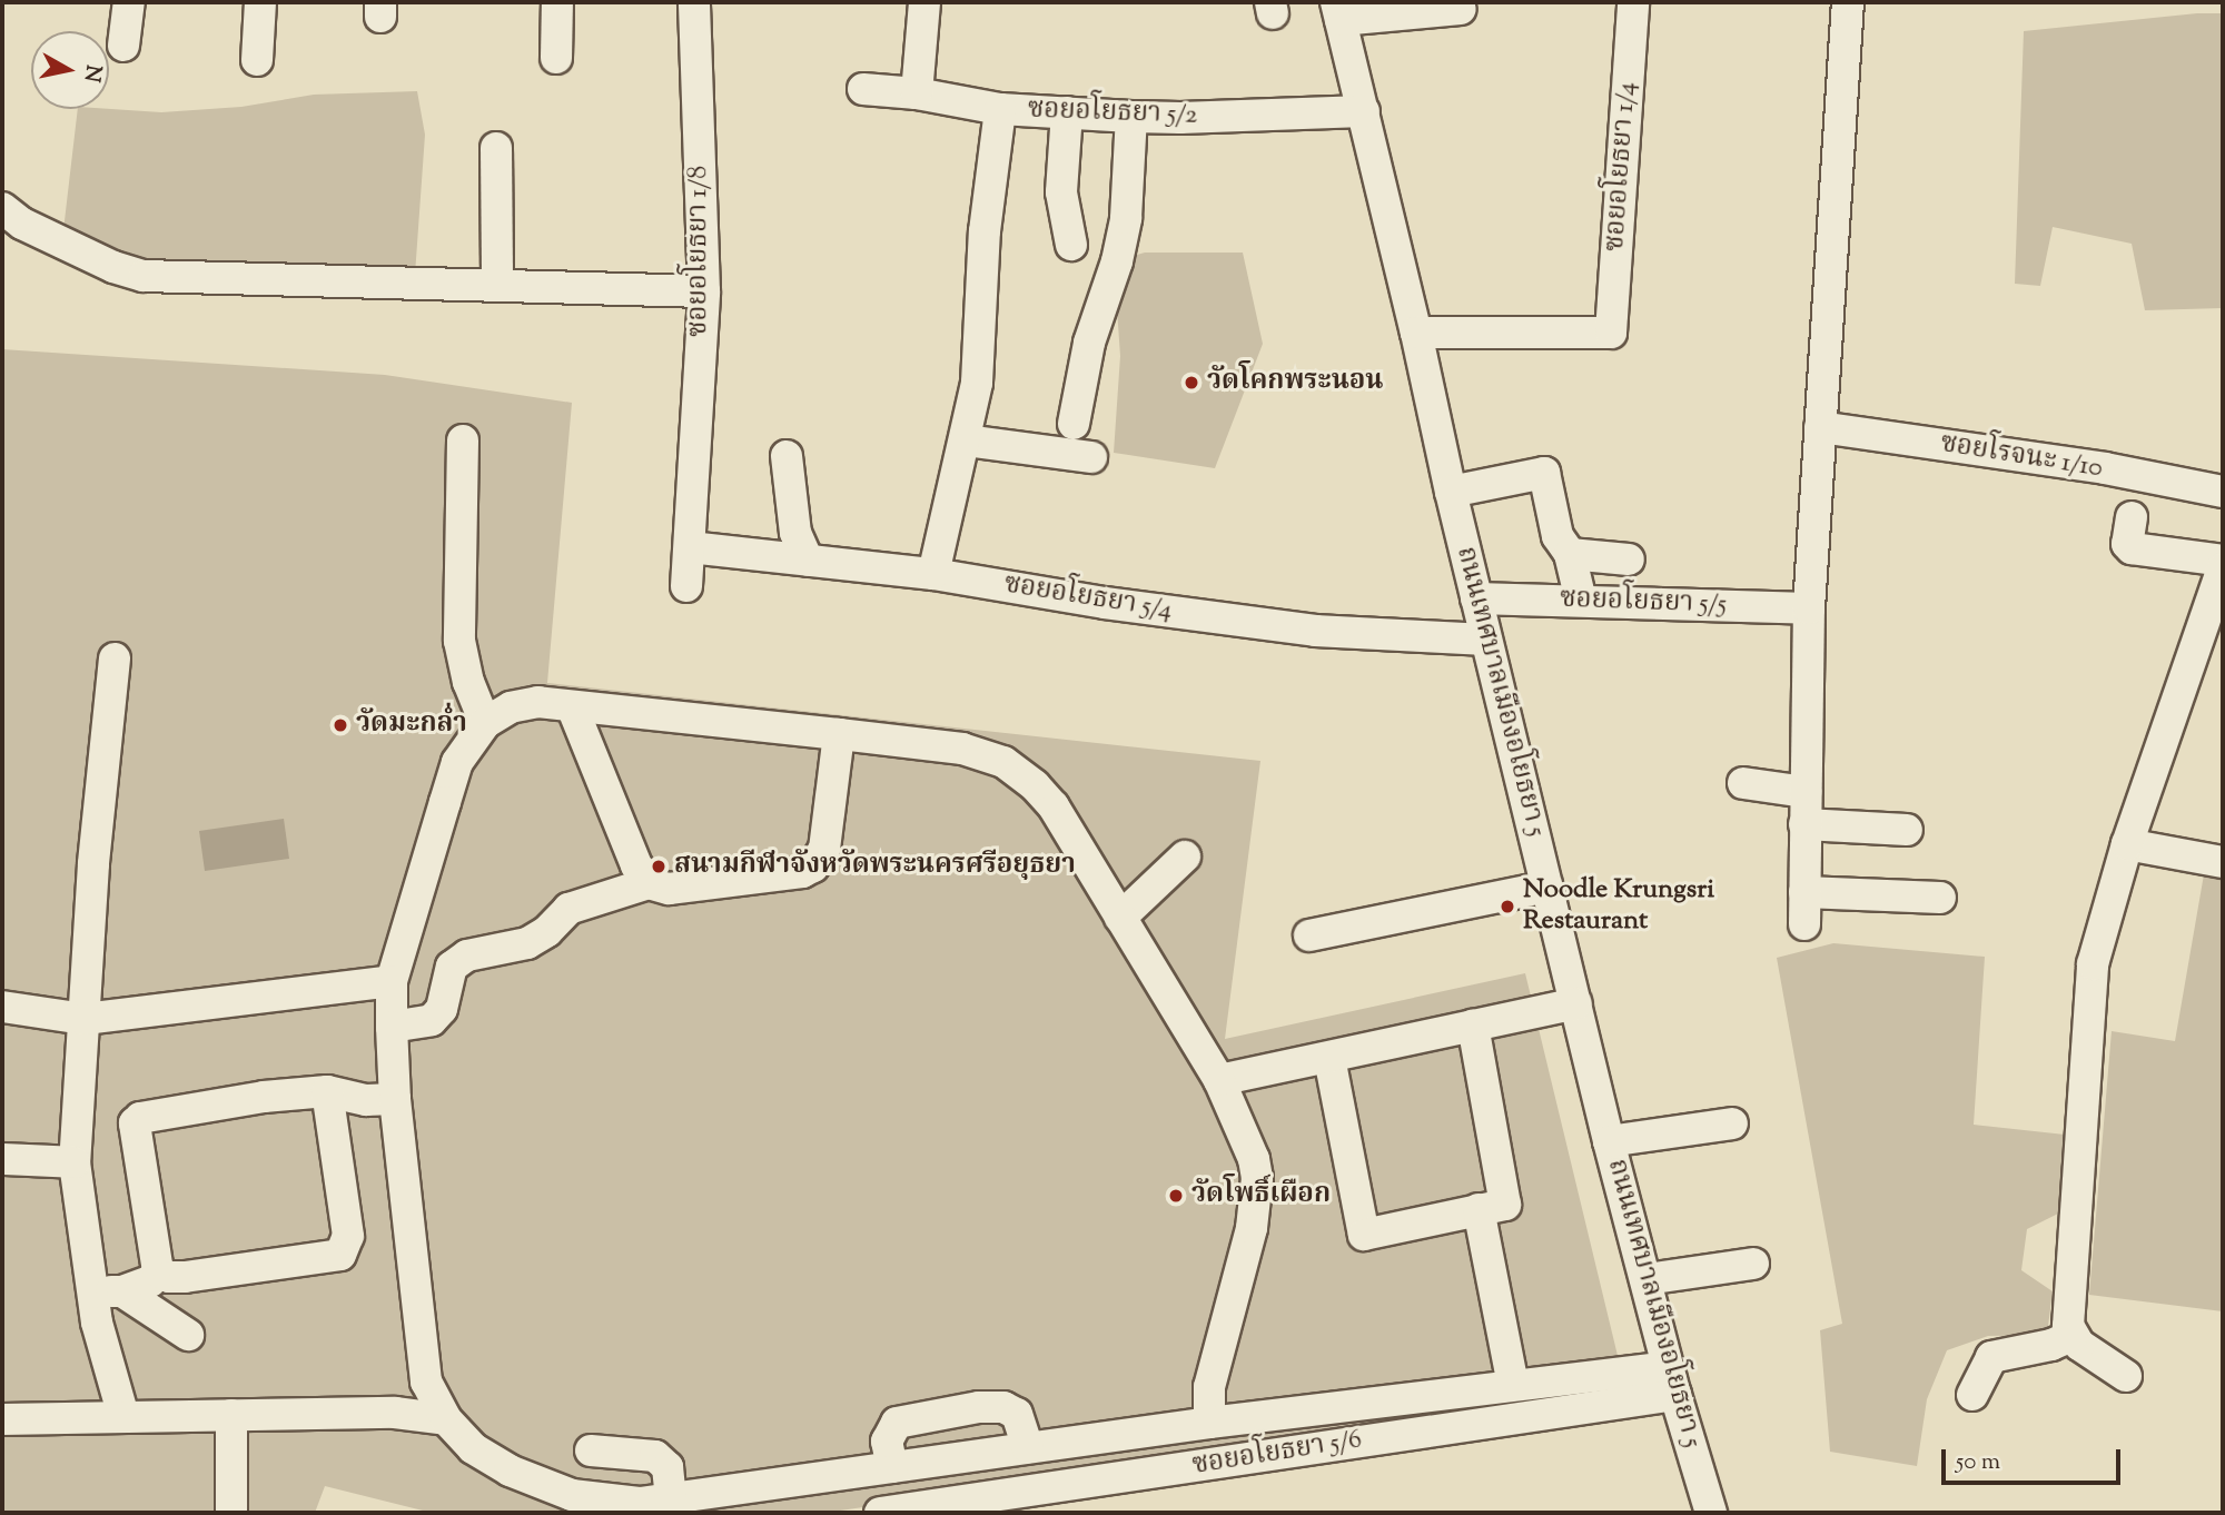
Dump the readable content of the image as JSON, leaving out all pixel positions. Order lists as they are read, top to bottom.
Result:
{
  "streets": {
    "street": [
      "ซอยอโยธยา 5/2",
      "ซอยอโยธยา 1/4",
      "ซอยอโยธยา 1/8",
      "ซอยโรจนะ 1/10",
      "ซอยอโยธยา 5/4",
      "ซอยอโยธยา 5/5",
      "ถนนเทศบาลเมืองอโยธยา 5",
      "ซอยอโยธยา 5/6"
    ]
  },
  "crossings": [
    ["ซอยอโยธยา 5/2", "ถนนเทศบาลเมืองอโยธยา 5"],
    ["ซอยอโยธยา 1/4", "ถนนเทศบาลเมืองอโยธยา 5"],
    ["ซอยอโยธยา 1/8", "ซอยอโยธยา 5/4"],
    ["ซอยอโยธยา 5/4", "ถนนเทศบาลเมืองอโยธยา 5"],
    ["ซอยอโยธยา 5/5", "ถนนเทศบาลเมืองอโยธยา 5"],
    ["ถนนเทศบาลเมืองอโยธยา 5", "ซอยอโยธยา 5/6"]
  ],
  "places": [
    "วัดโคกพระนอน",
    "วัดมะกล่ำ",
    "สนามกีฬาจังหวัดพระนครศรีอยุธยา",
    "Noodle Krungsri Restaurant",
    "วัดโพธิ์เผือก"
  ],
  "scale_bar": "50 m",
  "north": "right"
}
